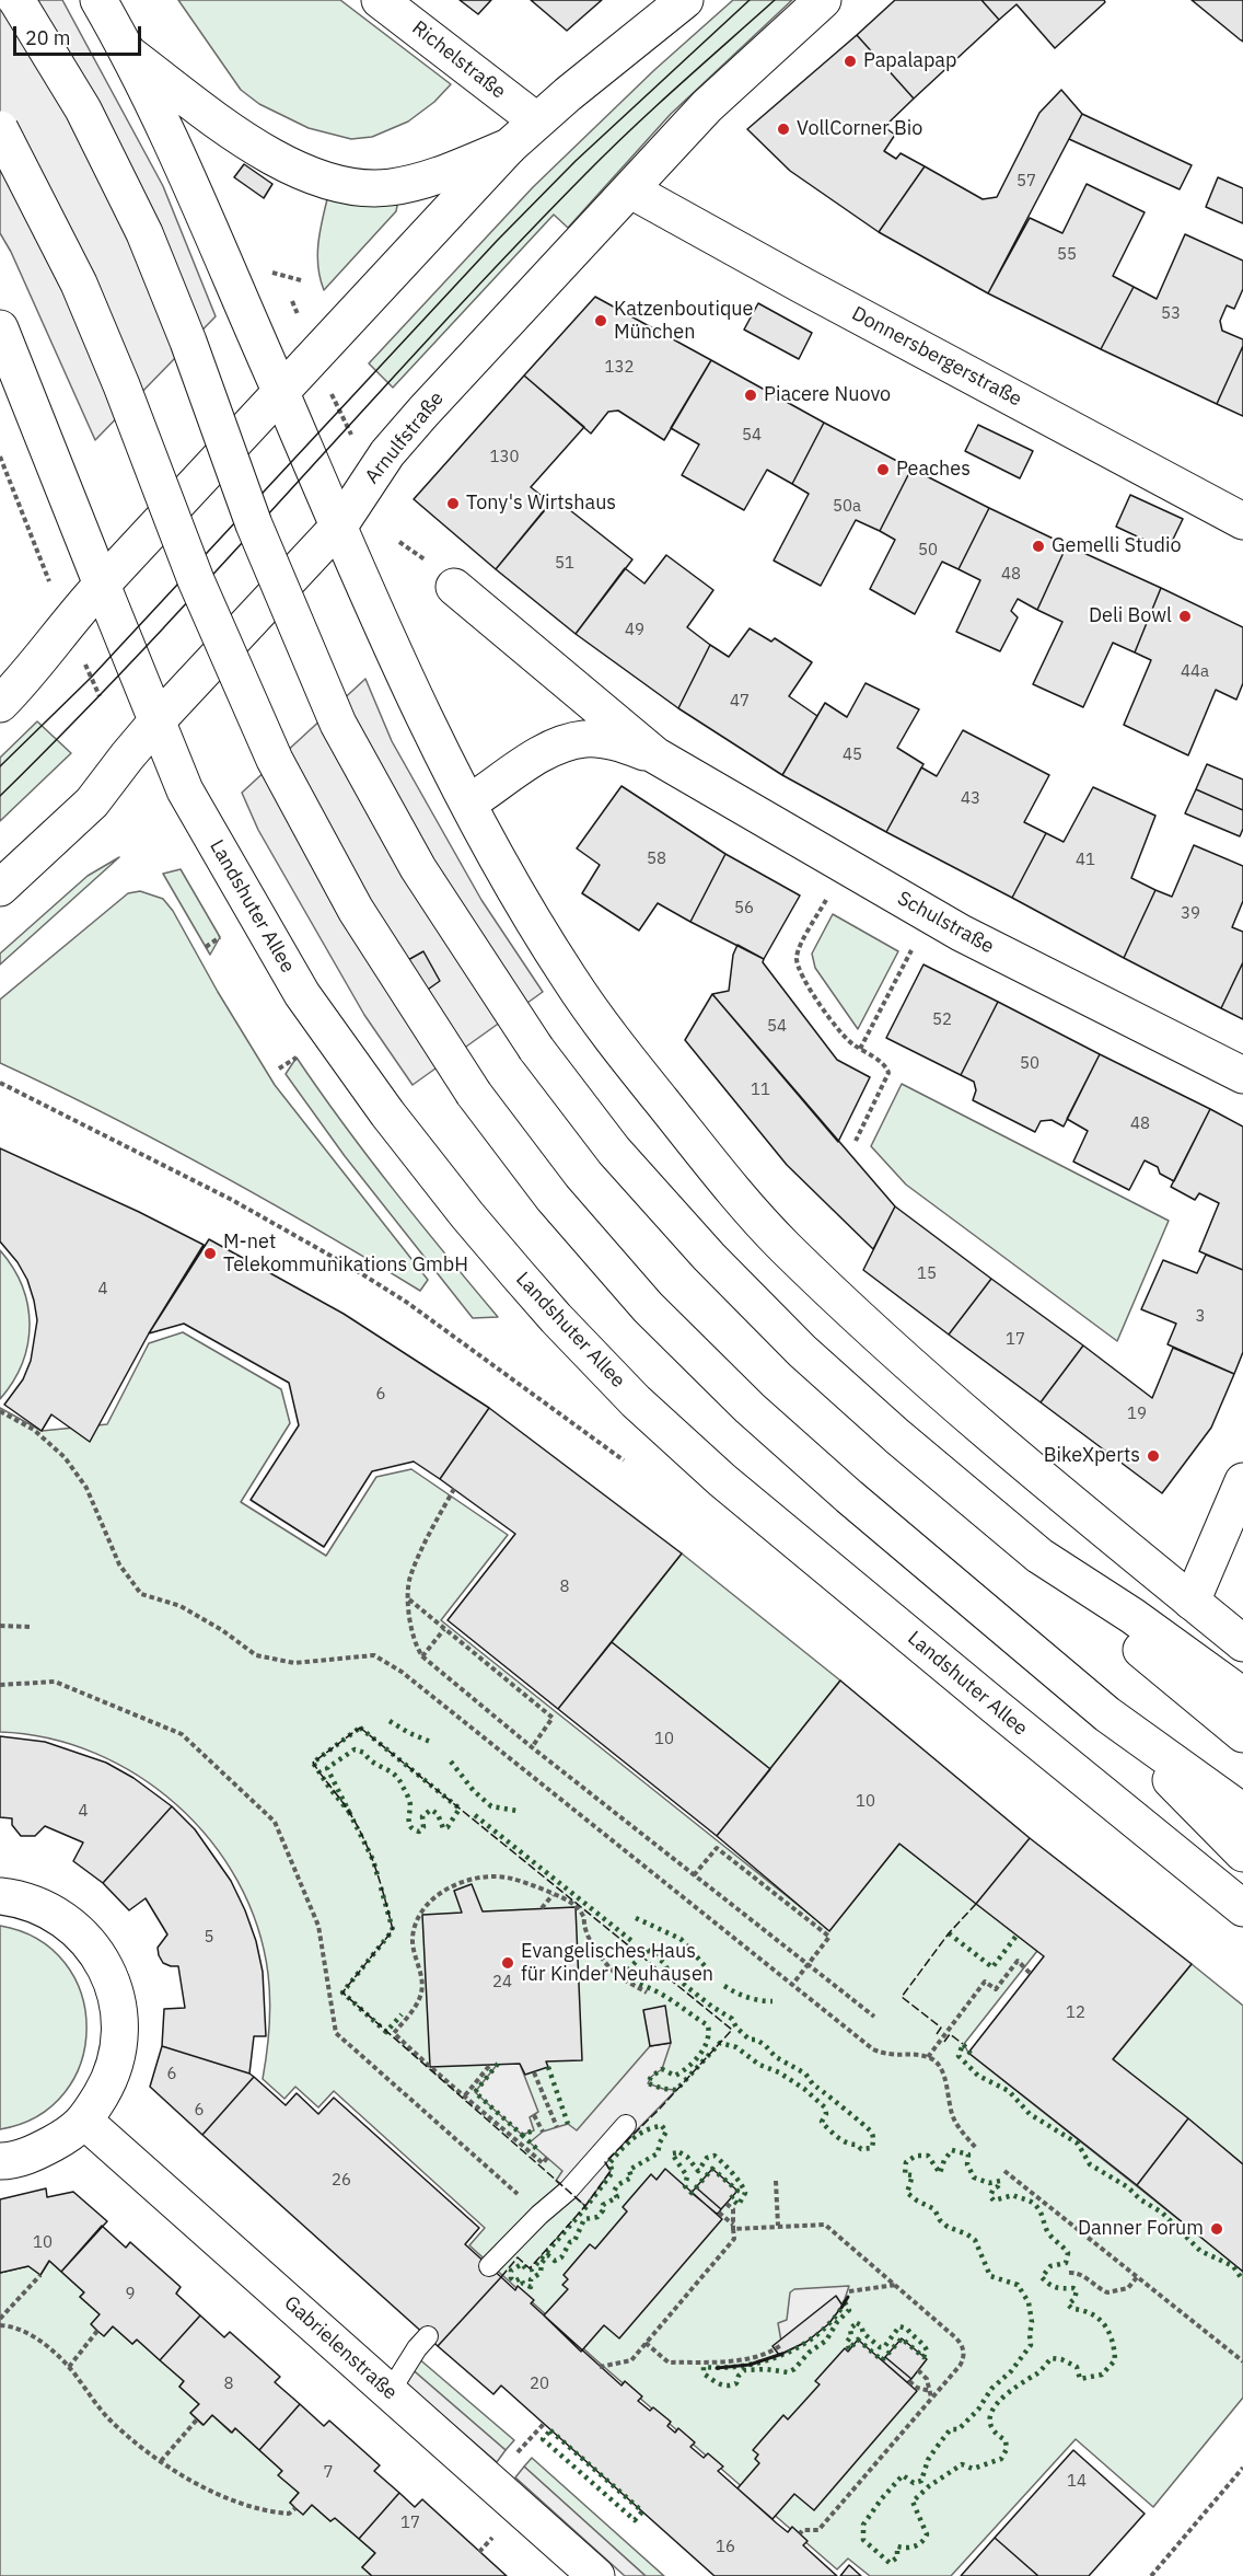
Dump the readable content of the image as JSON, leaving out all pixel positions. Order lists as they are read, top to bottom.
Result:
{
  "streets": {
    "main road": [
      "Richelstraße",
      "Donnersbergerstraße",
      "Arnulfstraße",
      "Landshuter Allee",
      "Schulstraße",
      "Gabrielenstraße"
    ]
  },
  "crossings": [
    ["Donnersbergerstraße", "Arnulfstraße"],
    ["Arnulfstraße", "Landshuter Allee"]
  ],
  "places": [
    "Papalapap",
    "VollCorner Bio",
    "Katzenboutique München",
    "Piacere Nuovo",
    "Peaches",
    "Tony's Wirtshaus",
    "Gemelli Studio",
    "Deli Bowl",
    "M-net Telekommunikations GmbH",
    "BikeXperts",
    "Evangelisches Haus für Kinder Neuhausen",
    "Danner Forum"
  ],
  "house_numbers": [
    "57",
    "55",
    "53",
    "132",
    "54",
    "130",
    "50a",
    "50",
    "51",
    "48",
    "49",
    "44a",
    "47",
    "45",
    "43",
    "58",
    "41",
    "56",
    "39",
    "52",
    "54",
    "50",
    "11",
    "48",
    "15",
    "4",
    "3",
    "17",
    "6",
    "19",
    "8",
    "10",
    "10",
    "4",
    "5",
    "24",
    "12",
    "6",
    "6",
    "26",
    "10",
    "9",
    "8",
    "20",
    "7",
    "14",
    "17",
    "16"
  ],
  "scale_bar": "20 m"
}
